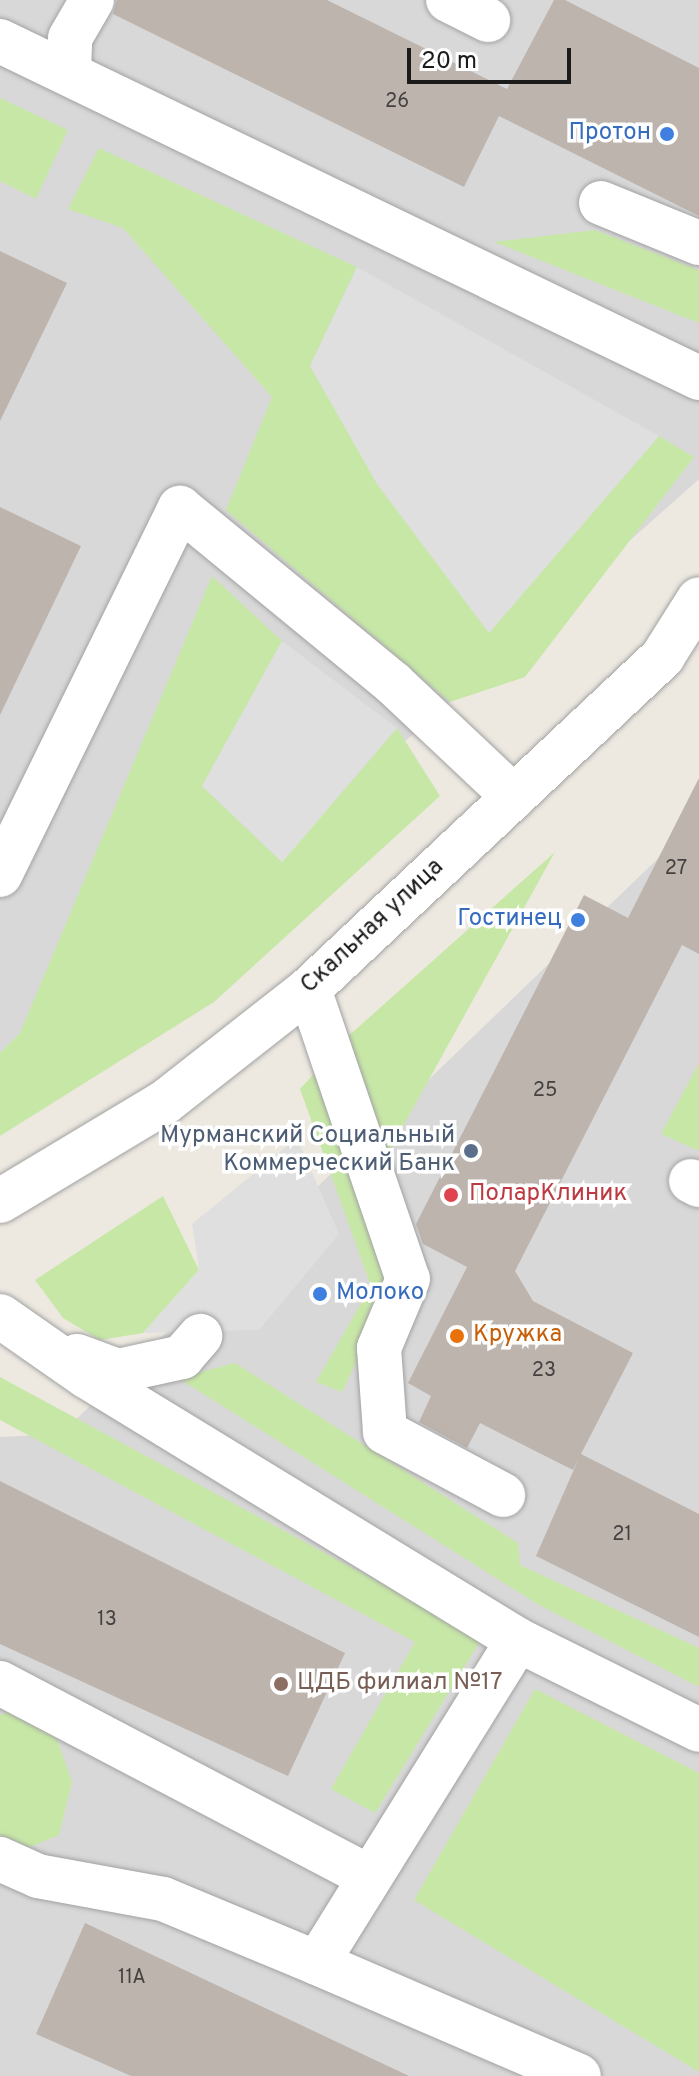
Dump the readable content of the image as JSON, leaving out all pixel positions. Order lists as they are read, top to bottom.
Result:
{
  "streets": {
    "street": ["Скальная улица"]
  },
  "places": [
    "Протон",
    "Гостинец",
    "Мурманский Социальный Коммерческий Банк",
    "ПоларКлиник",
    "Молоко",
    "Кружка",
    "ЦДБ филиал №17"
  ],
  "house_numbers": [
    "26",
    "27",
    "25",
    "23",
    "21",
    "13",
    "11А"
  ],
  "scale_bar": "20 m"
}
